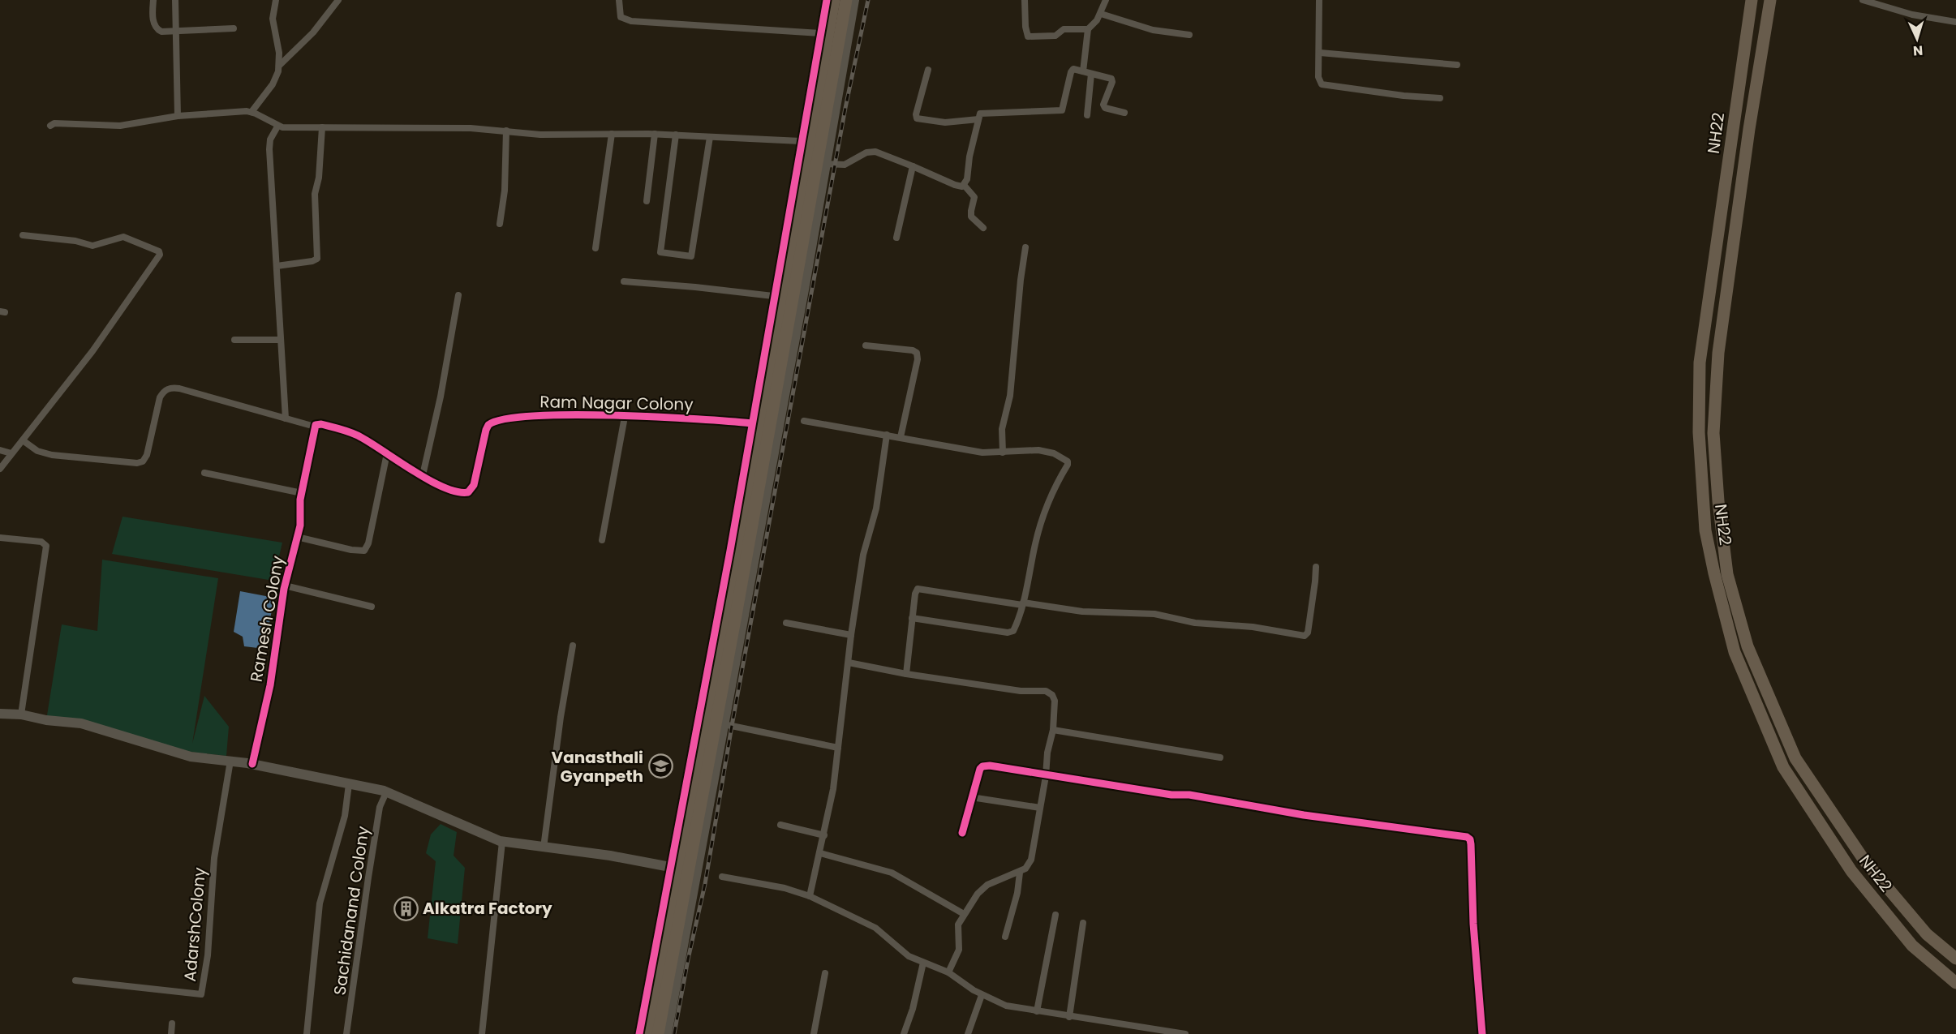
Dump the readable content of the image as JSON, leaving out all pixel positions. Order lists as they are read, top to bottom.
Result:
{
  "streets": {
    "highway": ["NH22"],
    "street": [
      "Ram Nagar Colony",
      "Ramesh Colony",
      "Sachidanand Colony",
      "AdarshColony"
    ]
  },
  "crossings": [
    ["Ram Nagar Colony", "Ramesh Colony"]
  ],
  "places": {
    "school or university": ["Vanasthali Gyanpeth"],
    "building": ["Alkatra Factory"]
  },
  "north": "bottom"
}
